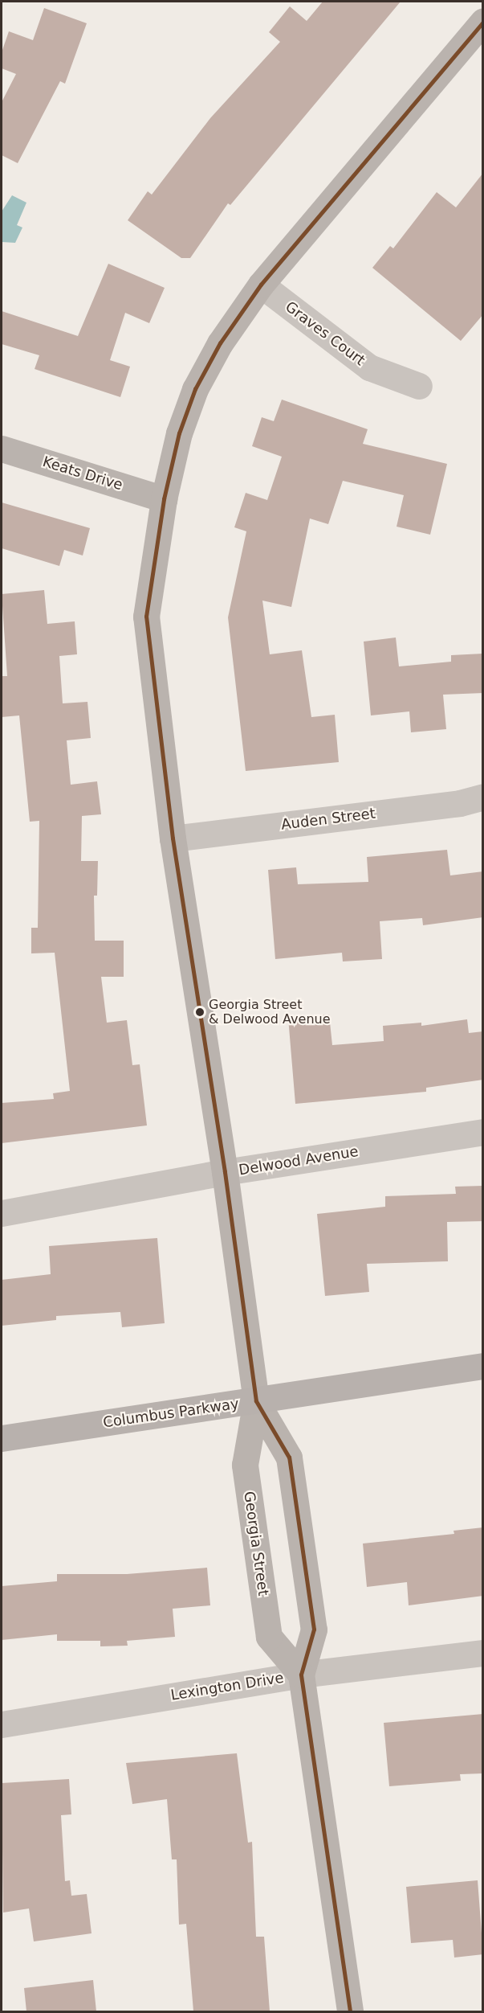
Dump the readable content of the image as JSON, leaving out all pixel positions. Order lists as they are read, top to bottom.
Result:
{
  "streets": {
    "main road": ["Keats Drive", "Columbus Parkway", "Georgia Street"],
    "street": [
      "Graves Court",
      "Auden Street",
      "Delwood Avenue",
      "Lexington Drive"
    ]
  },
  "crossings": [
    ["Graves Court", "Georgia Street"],
    ["Keats Drive", "Georgia Street"],
    ["Auden Street", "Georgia Street"],
    ["Delwood Avenue", "Georgia Street"],
    ["Columbus Parkway", "Georgia Street"],
    ["Georgia Street", "Lexington Drive"]
  ],
  "places": ["Georgia Street & Delwood Avenue"]
}
